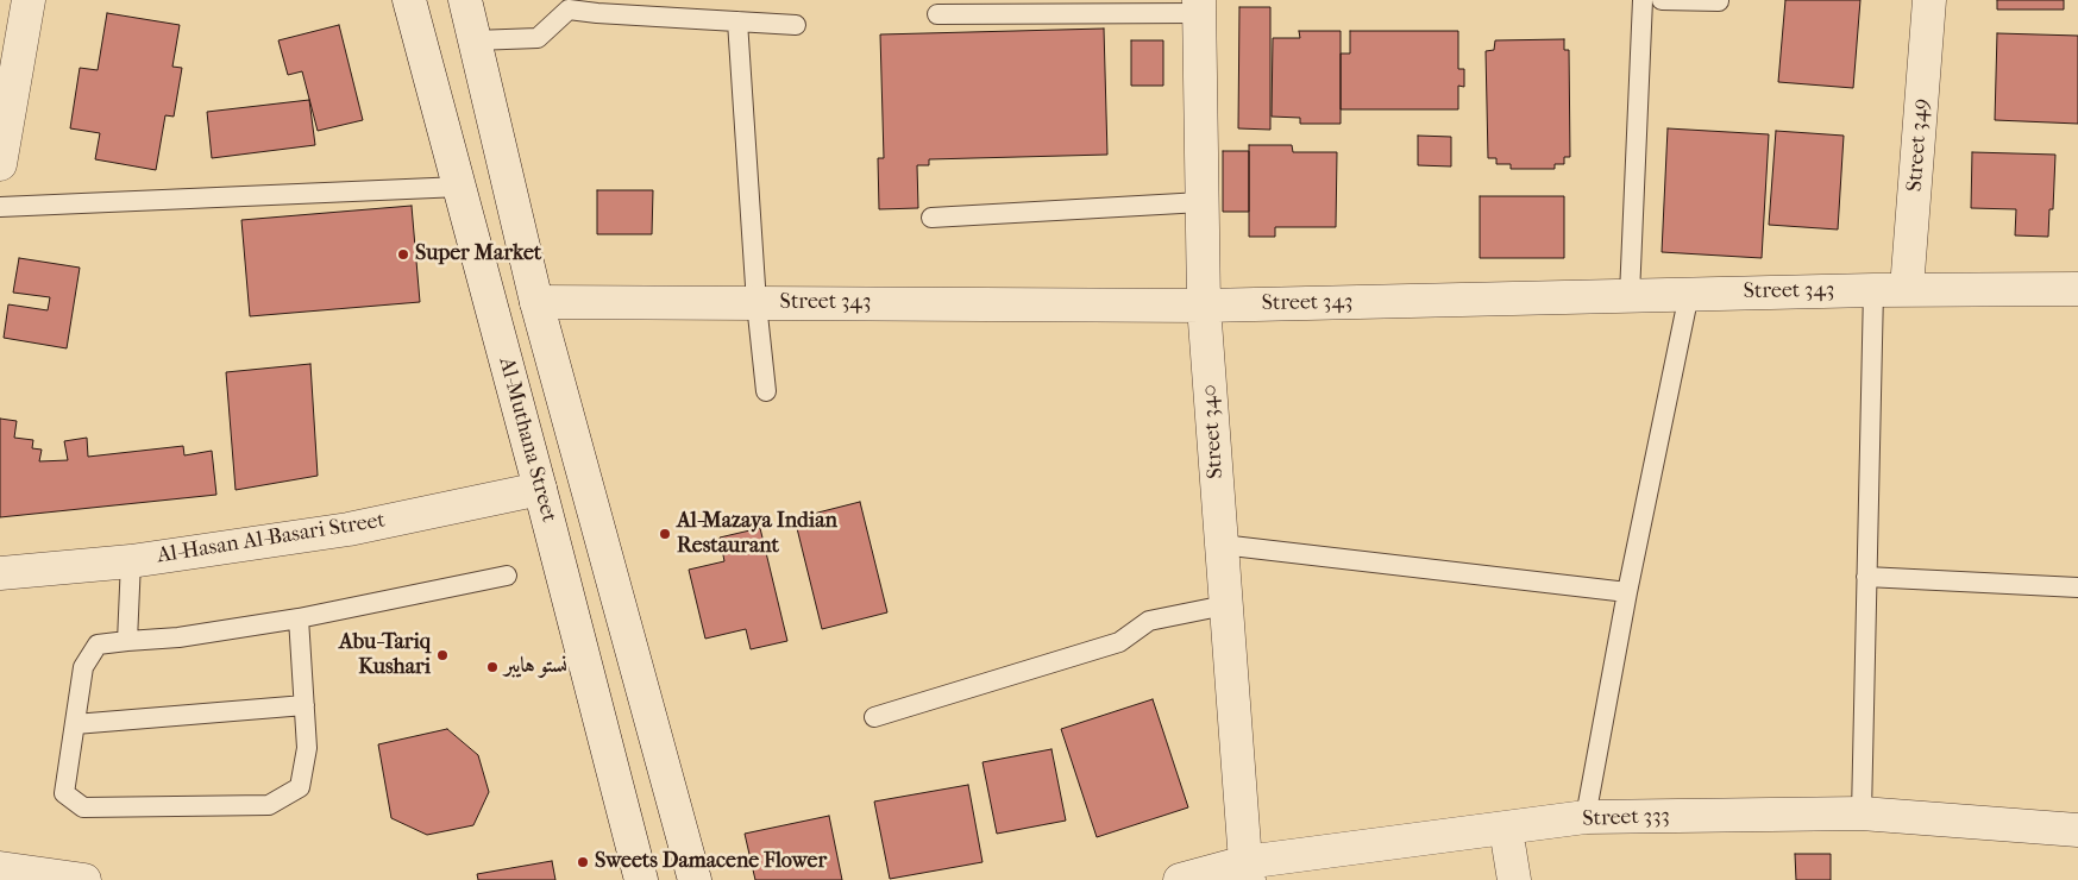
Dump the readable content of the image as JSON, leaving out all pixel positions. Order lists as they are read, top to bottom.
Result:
{
  "streets": {
    "street": [
      "Street 349",
      "Street 343",
      "Street 340",
      "Al-Muthana Street",
      "Al-Hasan Al-Basari Street",
      "Street 333"
    ]
  },
  "crossings": [
    ["Street 349", "Street 343"],
    ["Street 343", "Street 340"],
    ["Street 340", "Street 333"],
    ["Al-Muthana Street", "Al-Hasan Al-Basari Street"]
  ],
  "places": [
    "Super Market",
    "Al-Mazaya Indian Restaurant",
    "Abu-Tariq Kushari",
    "نستو هايبر",
    "Sweets Damacene Flower"
  ]
}
